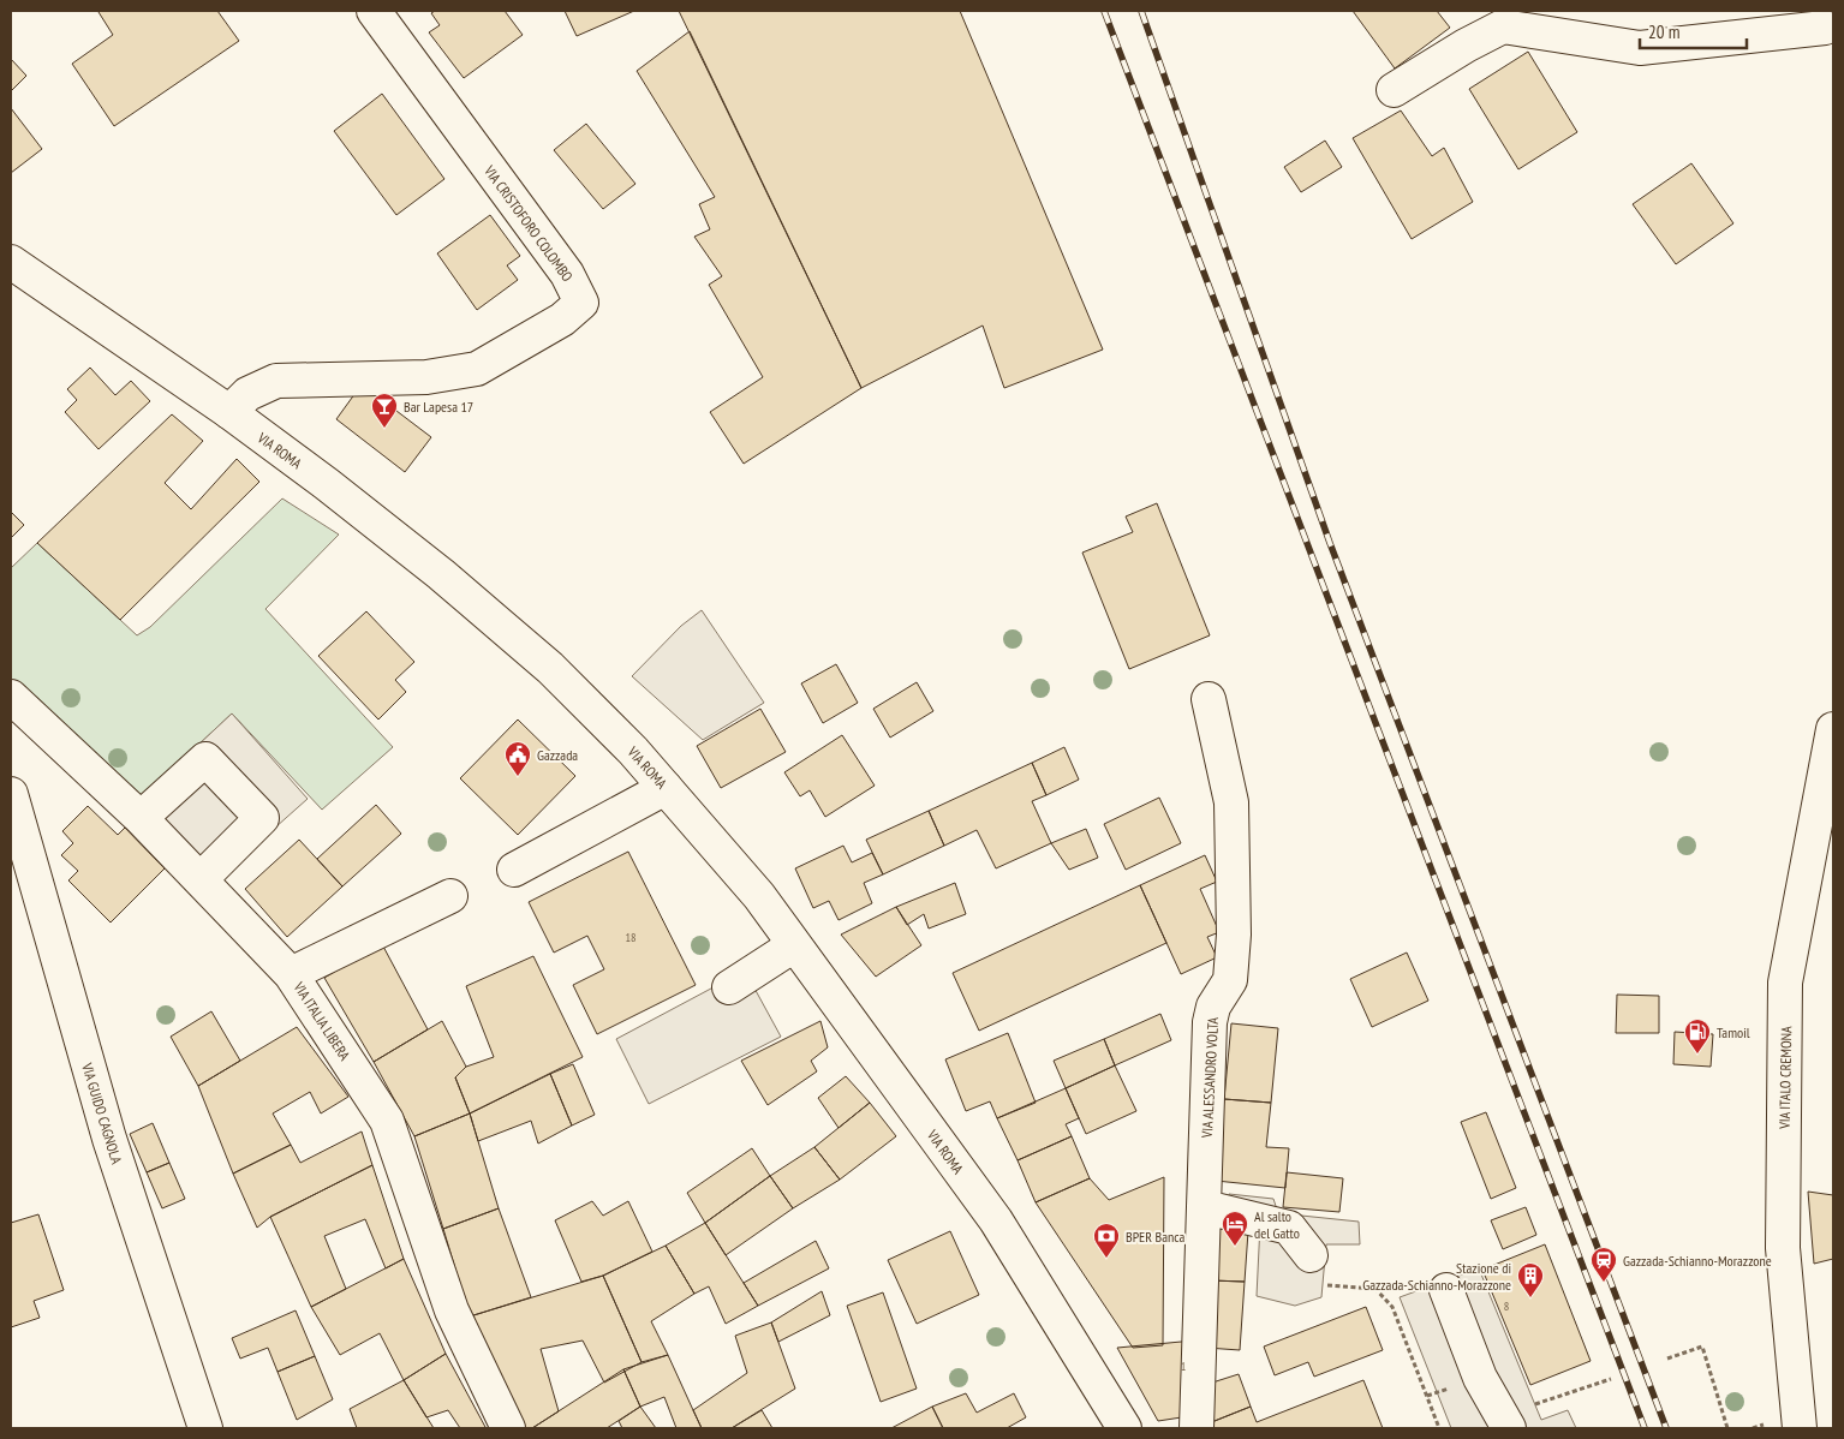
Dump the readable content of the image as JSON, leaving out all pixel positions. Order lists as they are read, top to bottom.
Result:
{
  "streets": {
    "street": [
      "VIA CRISTOFORO COLOMBO",
      "VIA ROMA",
      "VIA ITALIA LIBERA",
      "VIA ALESSANDRO VOLTA",
      "VIA ITALO CREMONA",
      "VIA GUIDO CAGNOLA"
    ]
  },
  "crossings": [
    ["VIA CRISTOFORO COLOMBO", "VIA ROMA"]
  ],
  "places": {
    "bar": ["Bar Lapesa 17"],
    "public building": ["Gazzada"],
    "fuel station": ["Tamoil"],
    "hotel": ["Al salto del Gatto"],
    "bank": ["BPER Banca"],
    "station": ["Gazzada-Schianno-Morazzone"],
    "building": ["Stazione di Gazzada-Schianno-Morazzone"]
  },
  "house_numbers": ["18", "8", "1"],
  "scale_bar": "20 m"
}
